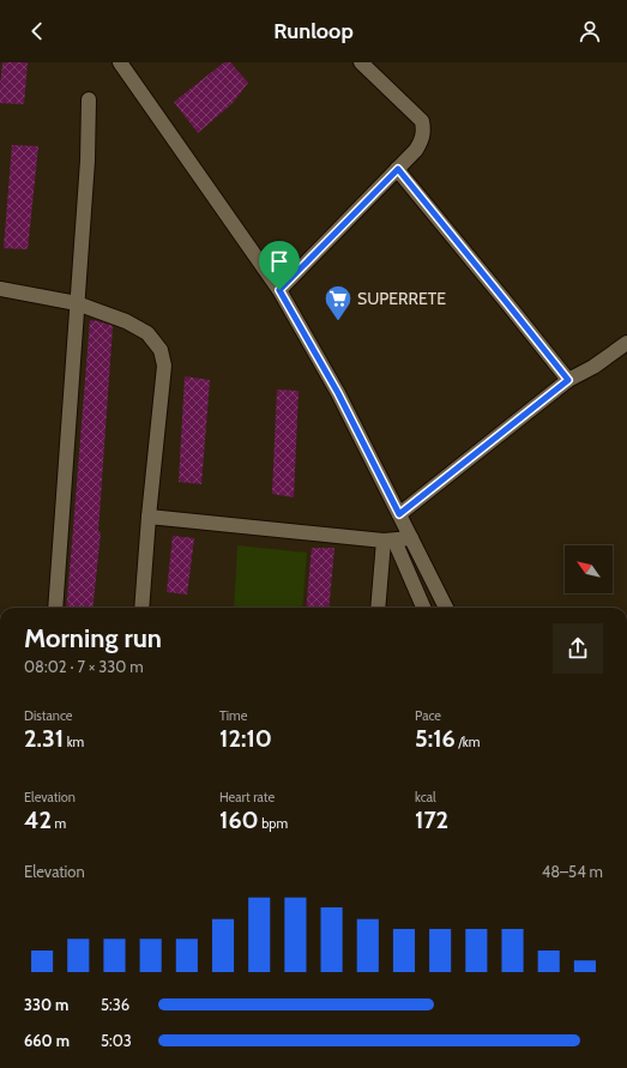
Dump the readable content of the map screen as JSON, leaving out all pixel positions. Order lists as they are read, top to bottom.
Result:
{
  "places": {
    "supermarket": ["SUPERRETE"]
  },
  "north": "top left",
  "page": {
    "header": "Runloop",
    "heading": ["Morning run", "08:02 · 7 × 330 m"],
    "stats": [
      ["Distance", "2.31 km"],
      ["Time", "12:10"],
      ["Pace", "5:16 /km"],
      ["Elevation", "42 m"],
      ["Heart rate", "160 bpm"],
      ["kcal", "172"]
    ],
    "chart": ["Elevation", "48–54 m"],
    "list": [
      {
        "name": "330 m",
        "note": "5:36"
      },
      {
        "name": "660 m",
        "note": "5:03"
      }
    ]
  }
}
